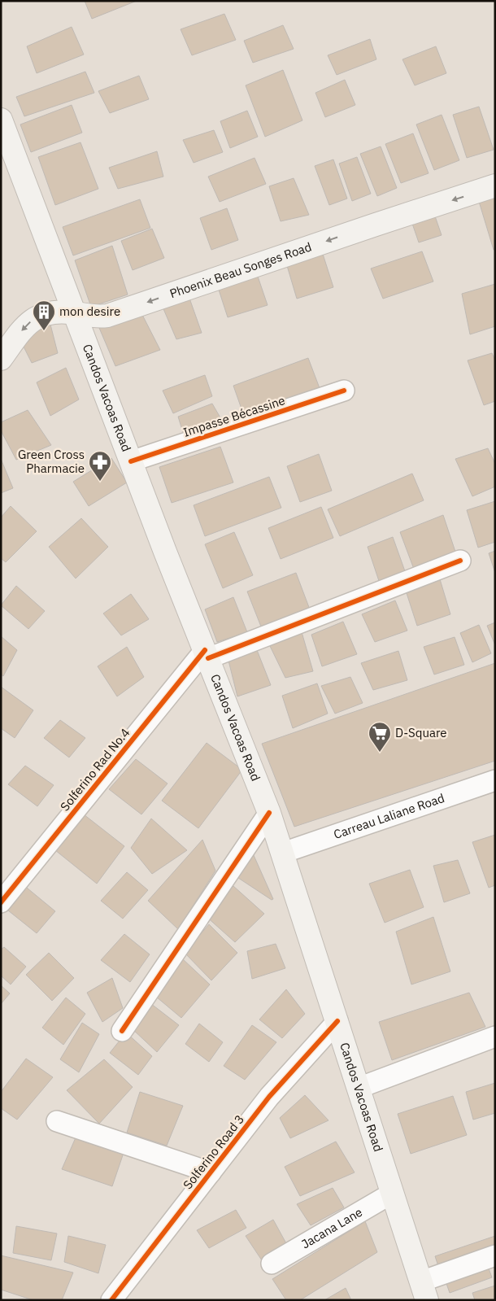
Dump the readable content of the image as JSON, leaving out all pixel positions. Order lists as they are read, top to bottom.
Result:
{
  "streets": {
    "main road": ["Phoenix Beau Songes Road", "Candos Vacoas Road"],
    "street": [
      "Impasse Bécassine",
      "Solferino Rad No.4",
      "Carreau Laliane Road",
      "Solferino Road 3",
      "Jacana Lane"
    ]
  },
  "crossings": [
    ["Phoenix Beau Songes Road", "Candos Vacoas Road"],
    ["Candos Vacoas Road", "Impasse Bécassine"],
    ["Candos Vacoas Road", "Solferino Rad No.4"],
    ["Candos Vacoas Road", "Carreau Laliane Road"],
    ["Candos Vacoas Road", "Solferino Road 3"],
    ["Candos Vacoas Road", "Jacana Lane"]
  ],
  "one_way": ["Phoenix Beau Songes Road"],
  "places": {
    "building": ["mon desire"],
    "pharmacy": ["Green Cross Pharmacie"],
    "supermarket": ["D-Square"]
  }
}
